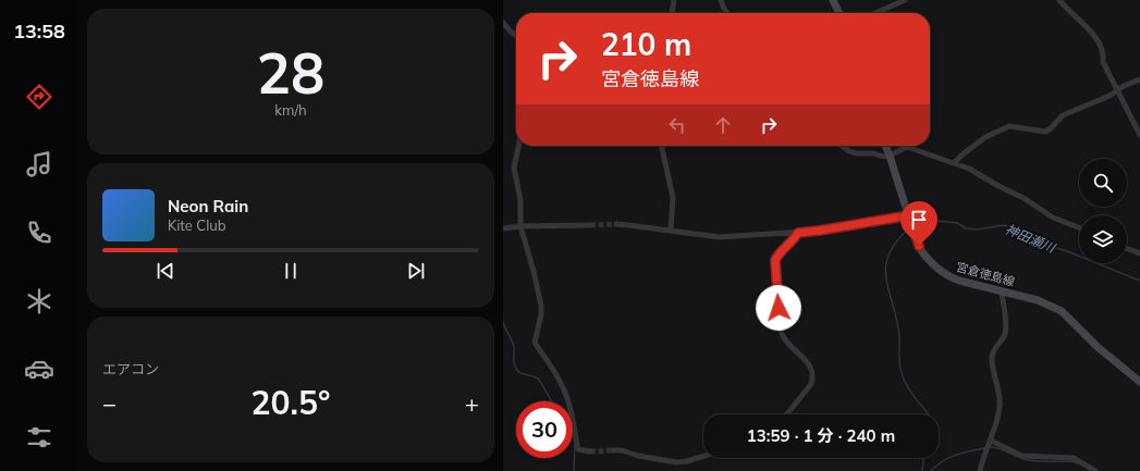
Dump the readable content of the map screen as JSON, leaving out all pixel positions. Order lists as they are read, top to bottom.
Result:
{
  "streets": {
    "main road": ["宮倉徳島線"]
  },
  "water": ["神田瀬川"],
  "page": {
    "tabs": "13:58",
    "tile": [
      ["28", "km/h"],
      "エアコン"
    ],
    "turn": ["210 m", "宮倉徳島線"],
    "song": ["Neon Rain", "Kite Club"],
    "heat": ["−", "20.5°", "+"],
    "limit": "30",
    "trip": "13:59 · 1 分 · 240 m"
  }
}
